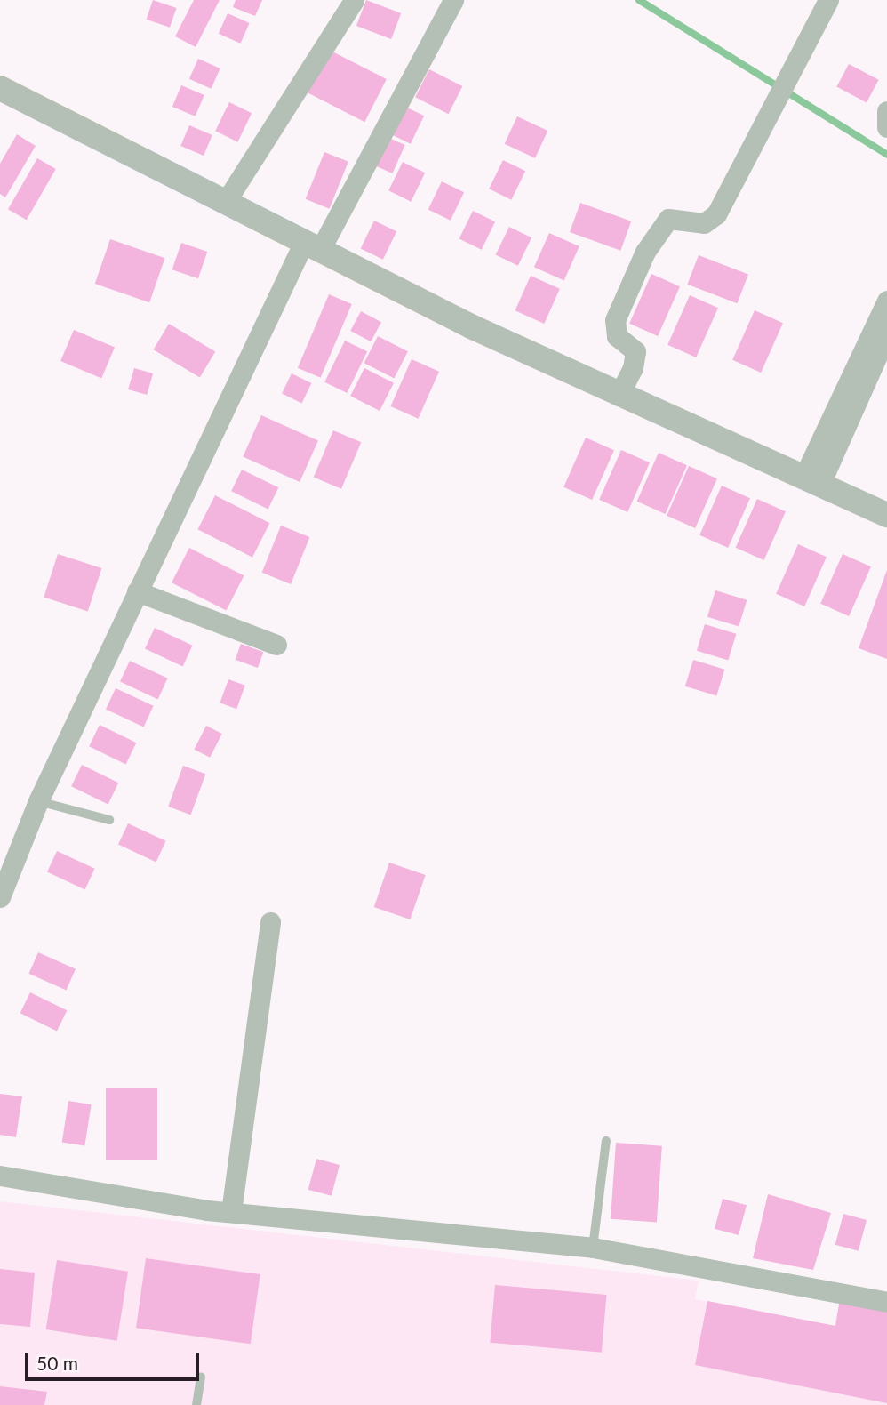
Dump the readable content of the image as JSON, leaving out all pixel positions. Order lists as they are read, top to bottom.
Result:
{
  "scale_bar": "50 m"
}
